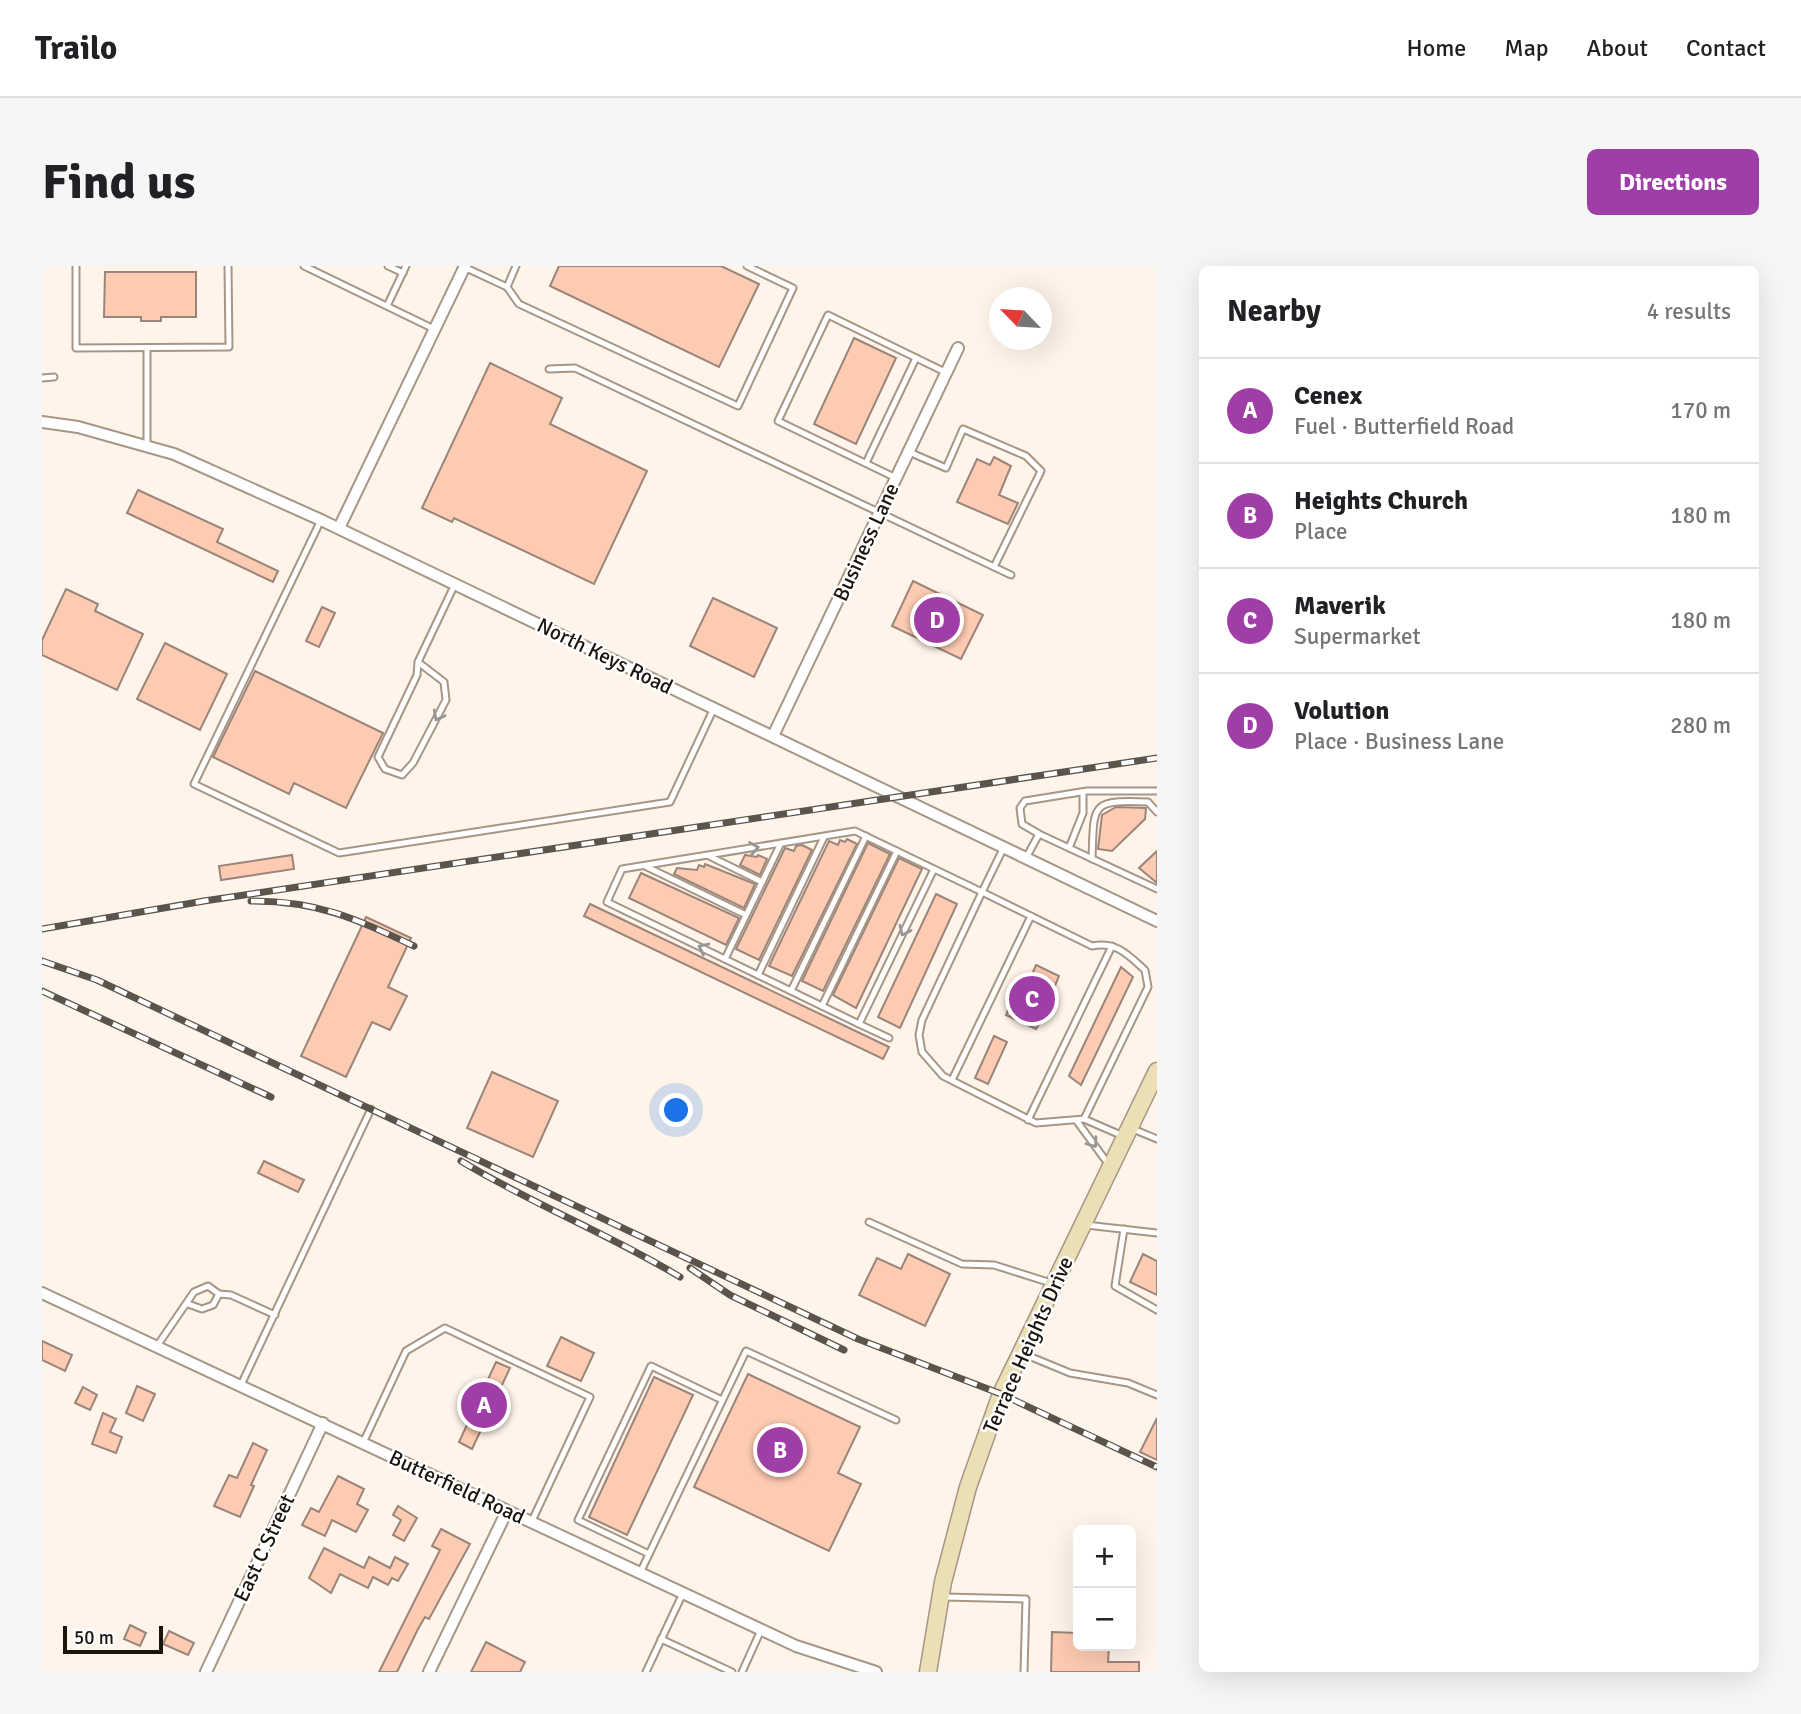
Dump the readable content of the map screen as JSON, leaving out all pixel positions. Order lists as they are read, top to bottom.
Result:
{
  "streets": {
    "main road": ["Terrace Heights Drive"],
    "street": [
      "Business Lane",
      "North Keys Road",
      "Butterfield Road",
      "East C Street"
    ]
  },
  "crossings": [
    ["Business Lane", "North Keys Road"],
    ["Butterfield Road", "East C Street"]
  ],
  "scale_bar": "50 m",
  "north": "top left",
  "page": {
    "header": "Trailo",
    "nav": [
      "Home",
      "Map",
      "About",
      "Contact"
    ],
    "buttons": "Directions",
    "title": "Find us",
    "heading": ["Nearby", "4 results"],
    "list": [
      {
        "mark": "A",
        "name": "Cenex",
        "note": "Fuel · Butterfield Road",
        "value": "170 m"
      },
      {
        "mark": "B",
        "name": "Heights Church",
        "note": "Place",
        "value": "180 m"
      },
      {
        "mark": "C",
        "name": "Maverik",
        "note": "Supermarket",
        "value": "180 m"
      },
      {
        "mark": "D",
        "name": "Volution",
        "note": "Place · Business Lane",
        "value": "280 m"
      }
    ],
    "pins": [
      "D",
      "C",
      "A",
      "B"
    ],
    "map_buttons": ["+", "−"],
    "scale": "50 m"
  }
}
